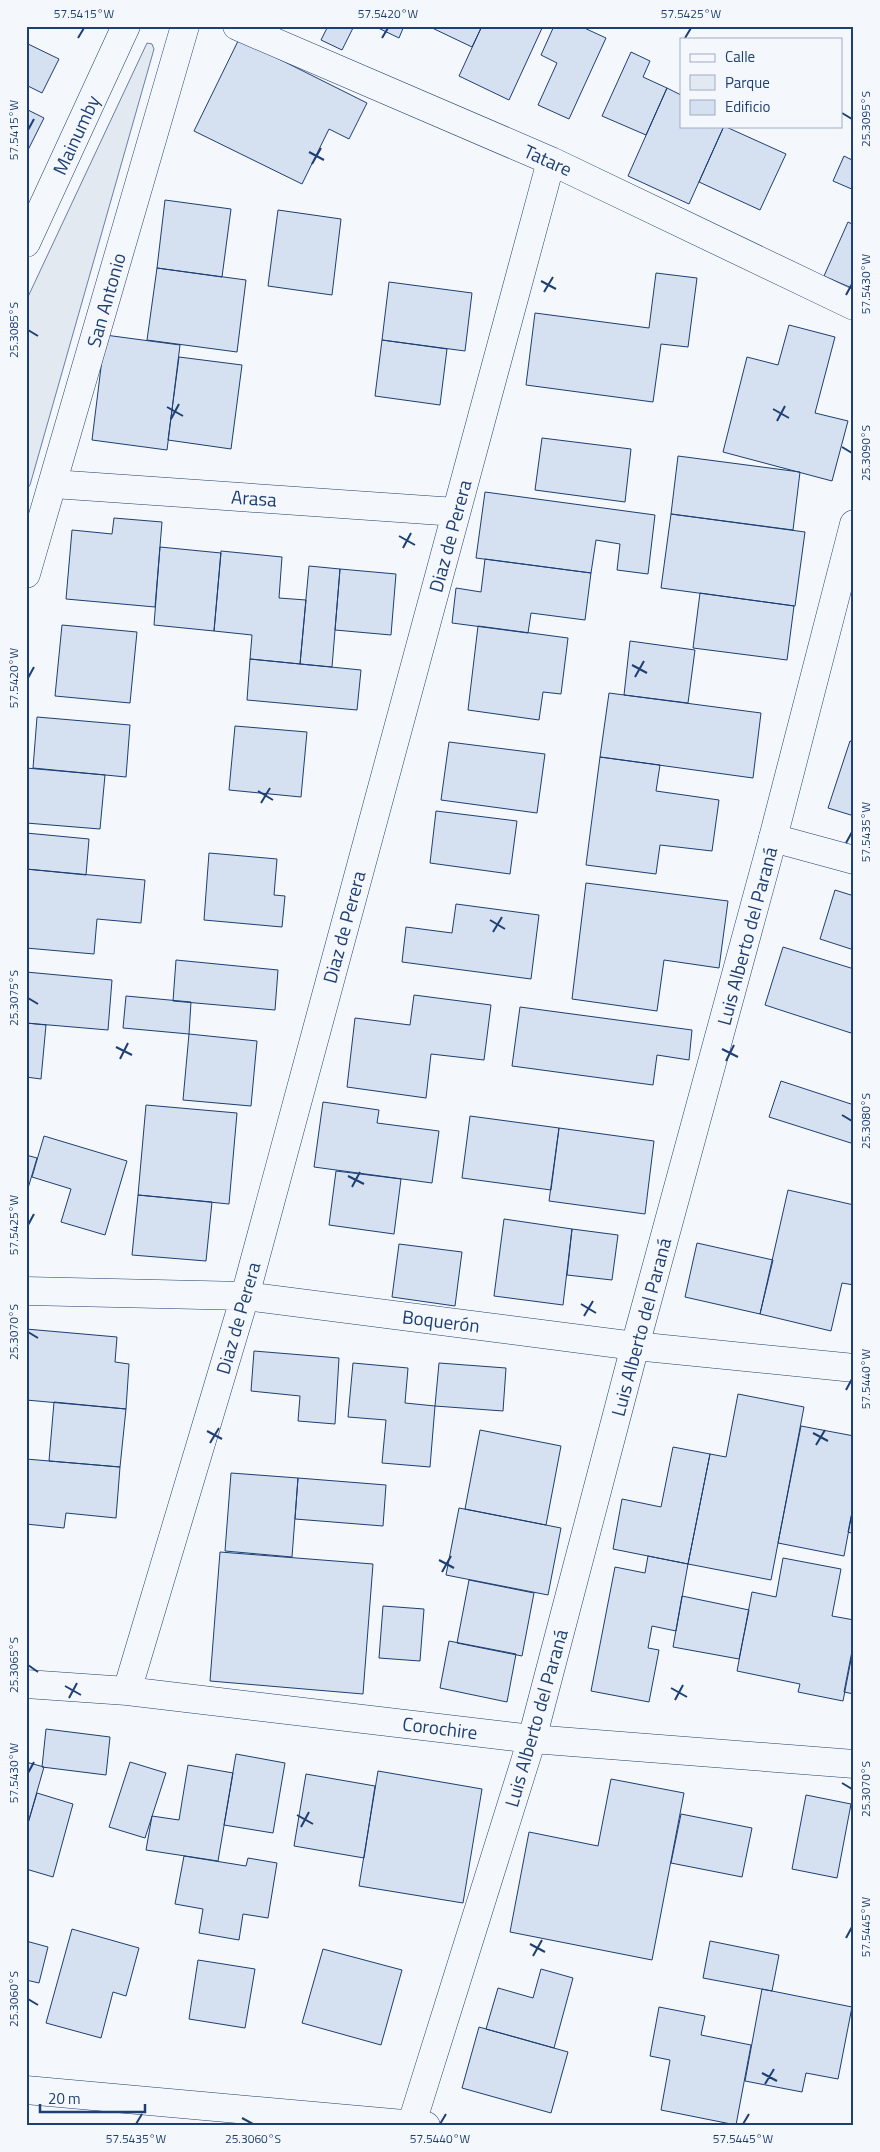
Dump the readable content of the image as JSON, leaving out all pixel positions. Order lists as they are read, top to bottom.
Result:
{
  "streets": {
    "street": [
      "Mainumby",
      "Tatare",
      "San Antonio",
      "Arasa",
      "Diaz de Perera",
      "Luis Alberto del Paraná",
      "Boquerón",
      "Corochire"
    ]
  },
  "crossings": [
    ["Tatare", "Diaz de Perera"],
    ["San Antonio", "Arasa"],
    ["Arasa", "Diaz de Perera"],
    ["Diaz de Perera", "Boquerón"],
    ["Diaz de Perera", "Corochire"],
    ["Luis Alberto del Paraná", "Boquerón"],
    ["Luis Alberto del Paraná", "Corochire"]
  ],
  "legend": ["Calle", "Parque", "Edificio"],
  "scale_bar": "20 m",
  "coordinates": [
    "57.5415°W",
    "57.5420°W",
    "57.5425°W",
    "25.3095°S",
    "57.5430°W",
    "25.3085°S",
    "25.3090°S",
    "57.5435°W",
    "25.3075°S",
    "25.3080°S",
    "25.3070°S",
    "57.5440°W",
    "25.3065°S",
    "57.5445°W",
    "25.3060°S"
  ]
}
